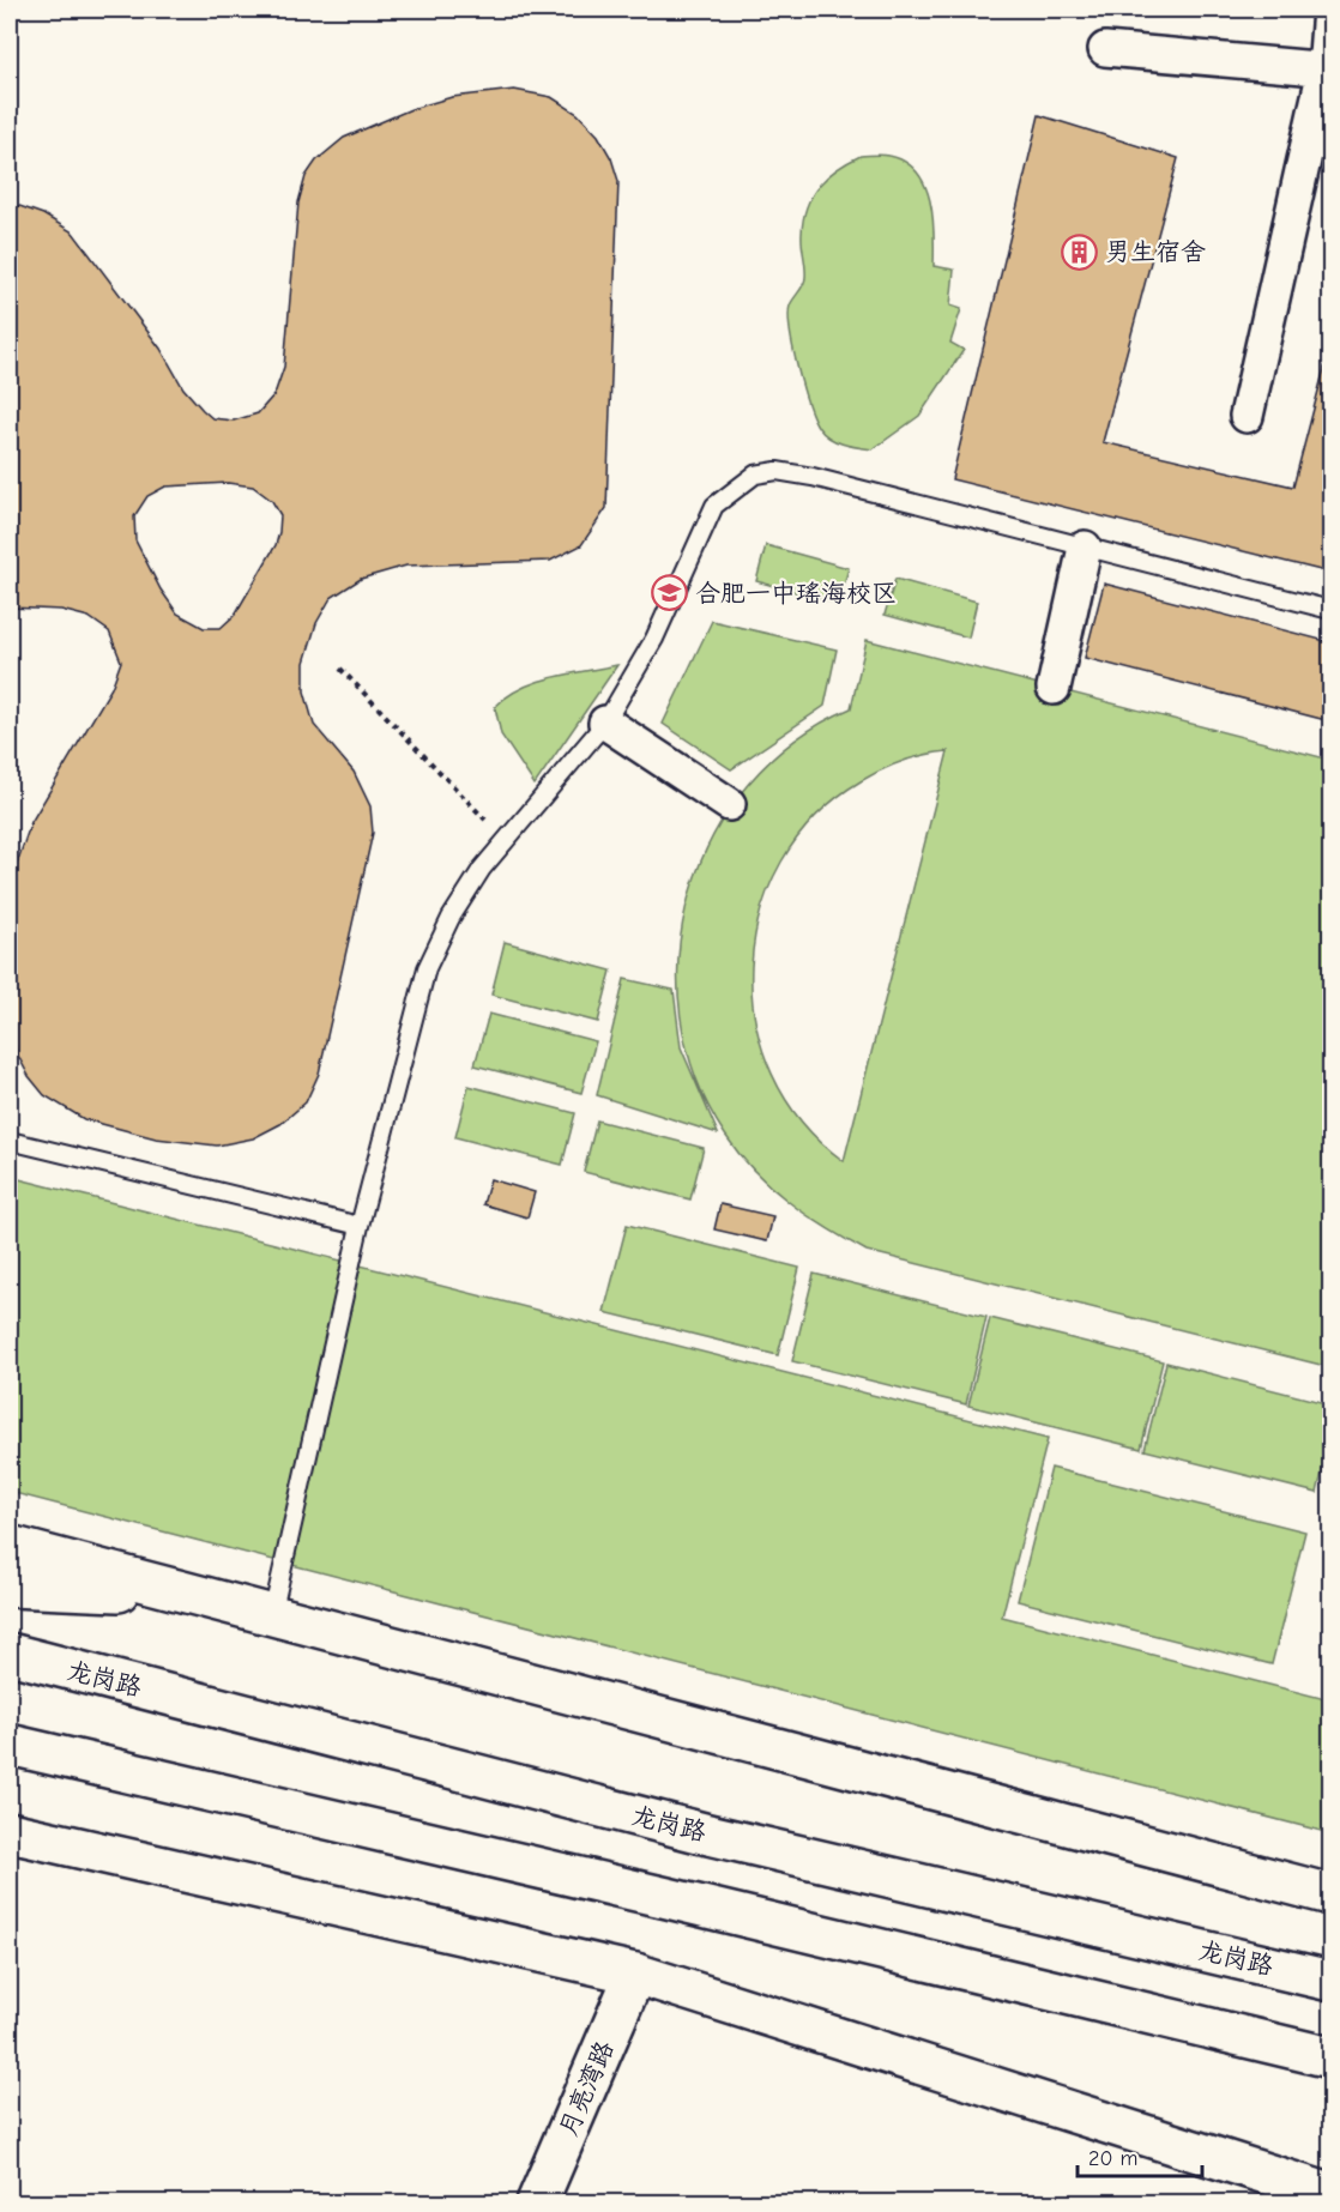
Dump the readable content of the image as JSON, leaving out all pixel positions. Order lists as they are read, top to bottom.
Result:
{
  "streets": {
    "main road": ["龙岗路", "月亮湾路"]
  },
  "places": {
    "building": ["男生宿舍"],
    "school or university": ["合肥一中瑶海校区"]
  },
  "scale_bar": "20 m"
}
